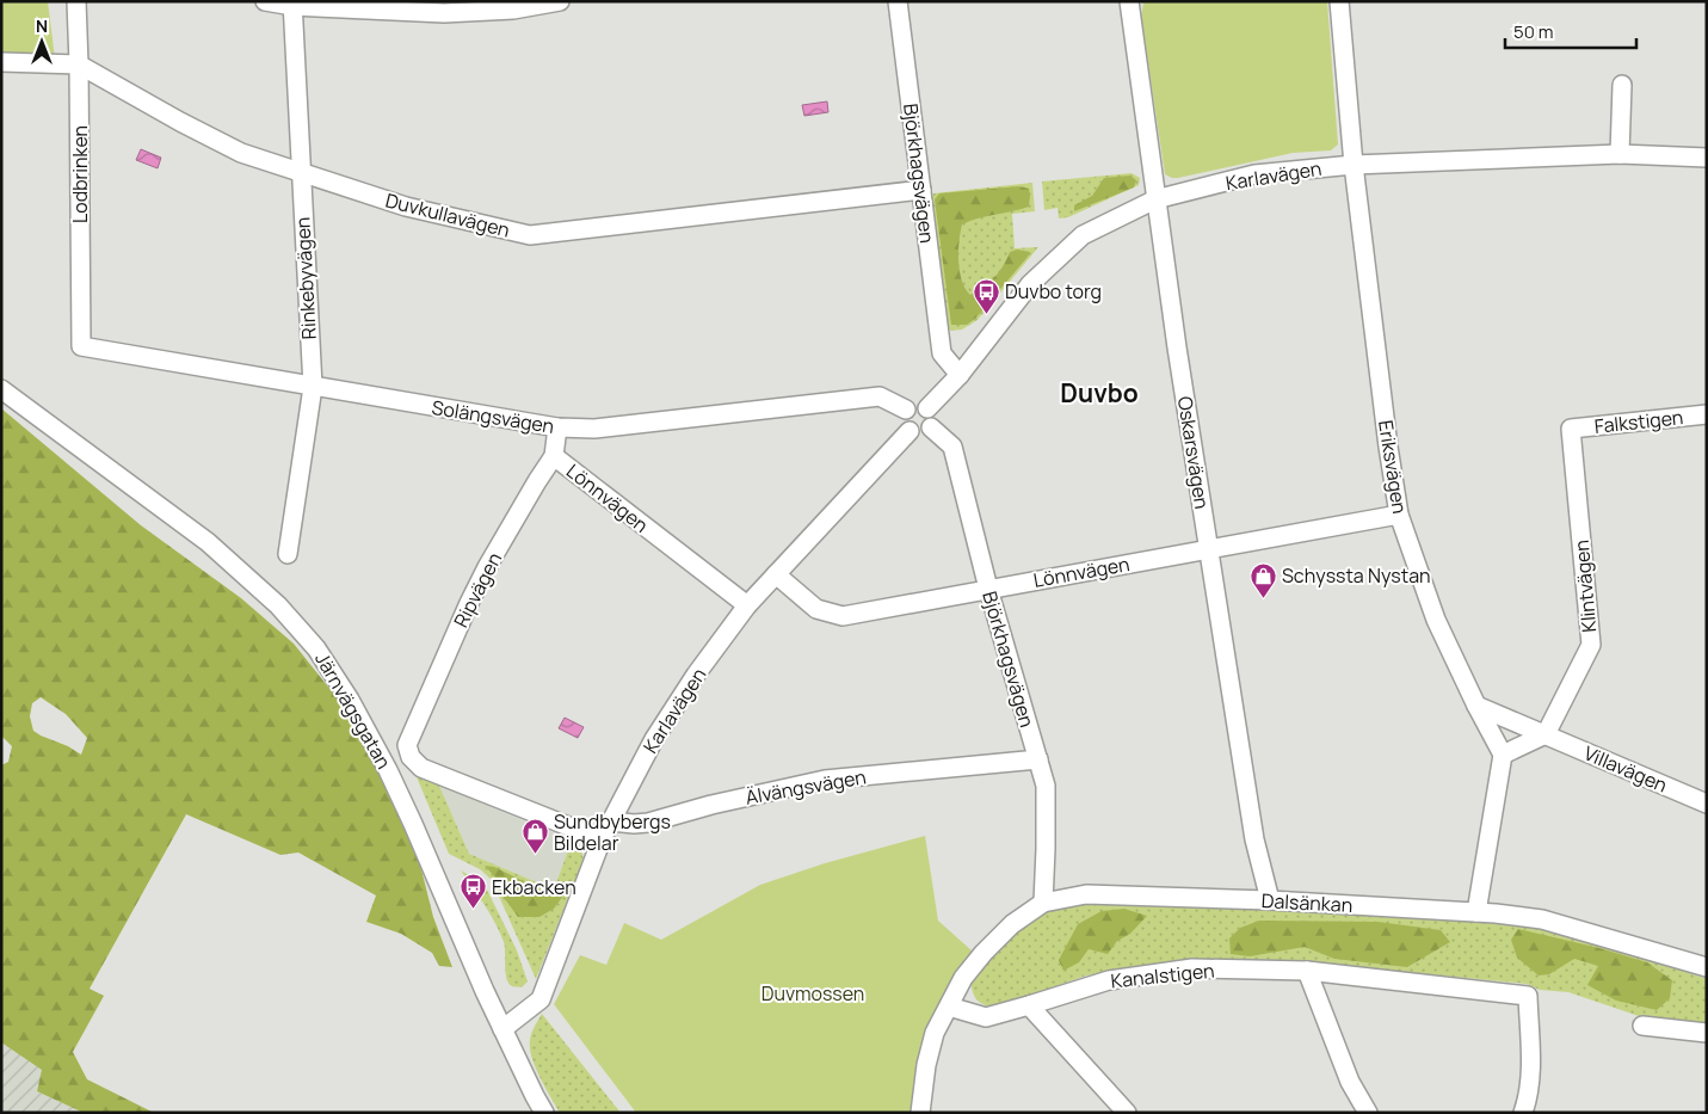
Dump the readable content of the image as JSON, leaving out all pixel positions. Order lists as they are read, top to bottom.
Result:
{
  "streets": {
    "street": [
      "Björkhagsvägen",
      "Lodbrinken",
      "Karlavägen",
      "Duvkullavägen",
      "Rinkebyvägen",
      "Solängsvägen",
      "Falkstigen",
      "Oskarsvägen",
      "Eriksvägen",
      "Lönnvägen",
      "Klintvägen",
      "Ripvägen",
      "Järnvägsgatan",
      "Villavägen",
      "Älvängsvägen",
      "Dalsänkan",
      "Kanalstigen"
    ]
  },
  "crossings": [
    ["Björkhagsvägen", "Karlavägen"],
    ["Björkhagsvägen", "Duvkullavägen"],
    ["Björkhagsvägen", "Solängsvägen"],
    ["Björkhagsvägen", "Lönnvägen"],
    ["Björkhagsvägen", "Älvängsvägen"],
    ["Björkhagsvägen", "Dalsänkan"],
    ["Lodbrinken", "Duvkullavägen"],
    ["Lodbrinken", "Solängsvägen"],
    ["Karlavägen", "Solängsvägen"],
    ["Karlavägen", "Oskarsvägen"],
    ["Karlavägen", "Eriksvägen"],
    ["Karlavägen", "Lönnvägen"],
    ["Karlavägen", "Ripvägen"],
    ["Karlavägen", "Järnvägsgatan"],
    ["Karlavägen", "Älvängsvägen"],
    ["Duvkullavägen", "Rinkebyvägen"],
    ["Rinkebyvägen", "Solängsvägen"],
    ["Solängsvägen", "Ripvägen"],
    ["Falkstigen", "Klintvägen"],
    ["Oskarsvägen", "Lönnvägen"],
    ["Oskarsvägen", "Dalsänkan"],
    ["Eriksvägen", "Lönnvägen"],
    ["Eriksvägen", "Villavägen"],
    ["Lönnvägen", "Ripvägen"],
    ["Klintvägen", "Villavägen"],
    ["Dalsänkan", "Kanalstigen"]
  ],
  "districts": ["Duvbo"],
  "parks": ["Duvmossen"],
  "places": {
    "bus stop": ["Duvbo torg", "Ekbacken"],
    "shop": ["Schyssta Nystan", "Sundbybergs Bildelar"]
  },
  "scale_bar": "50 m",
  "north": "top"
}
